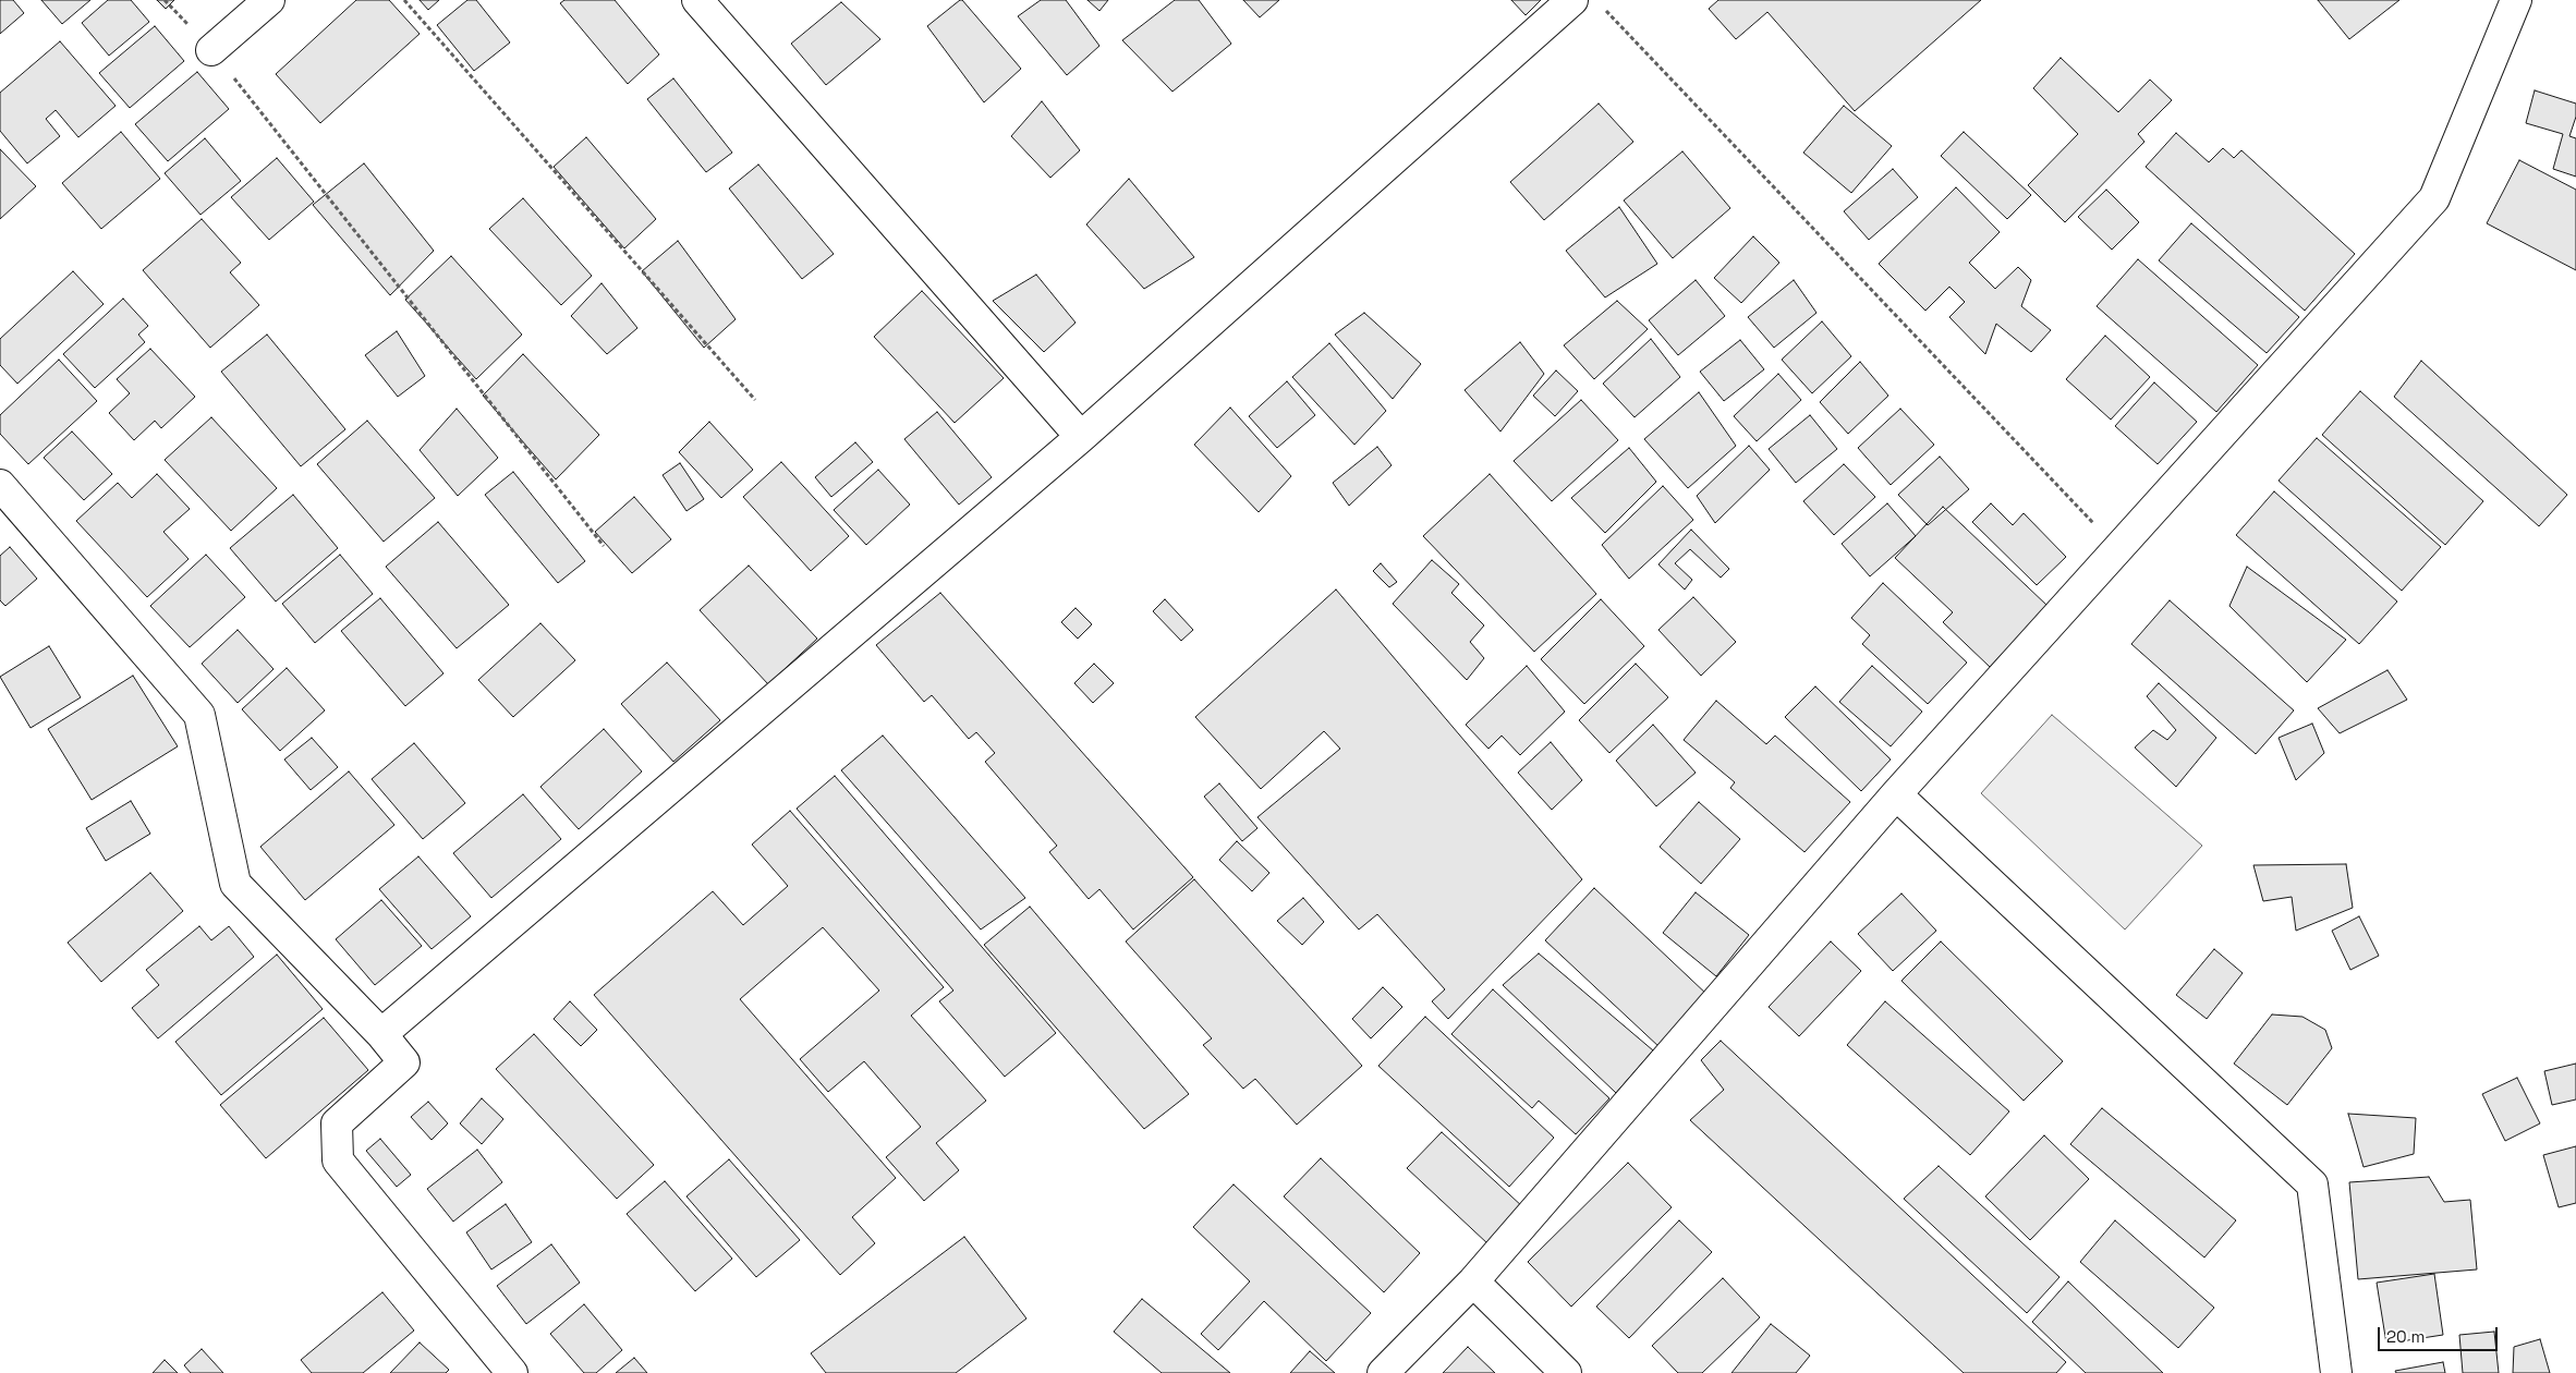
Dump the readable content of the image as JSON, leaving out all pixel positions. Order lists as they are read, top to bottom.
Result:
{
  "scale_bar": "20 m"
}
